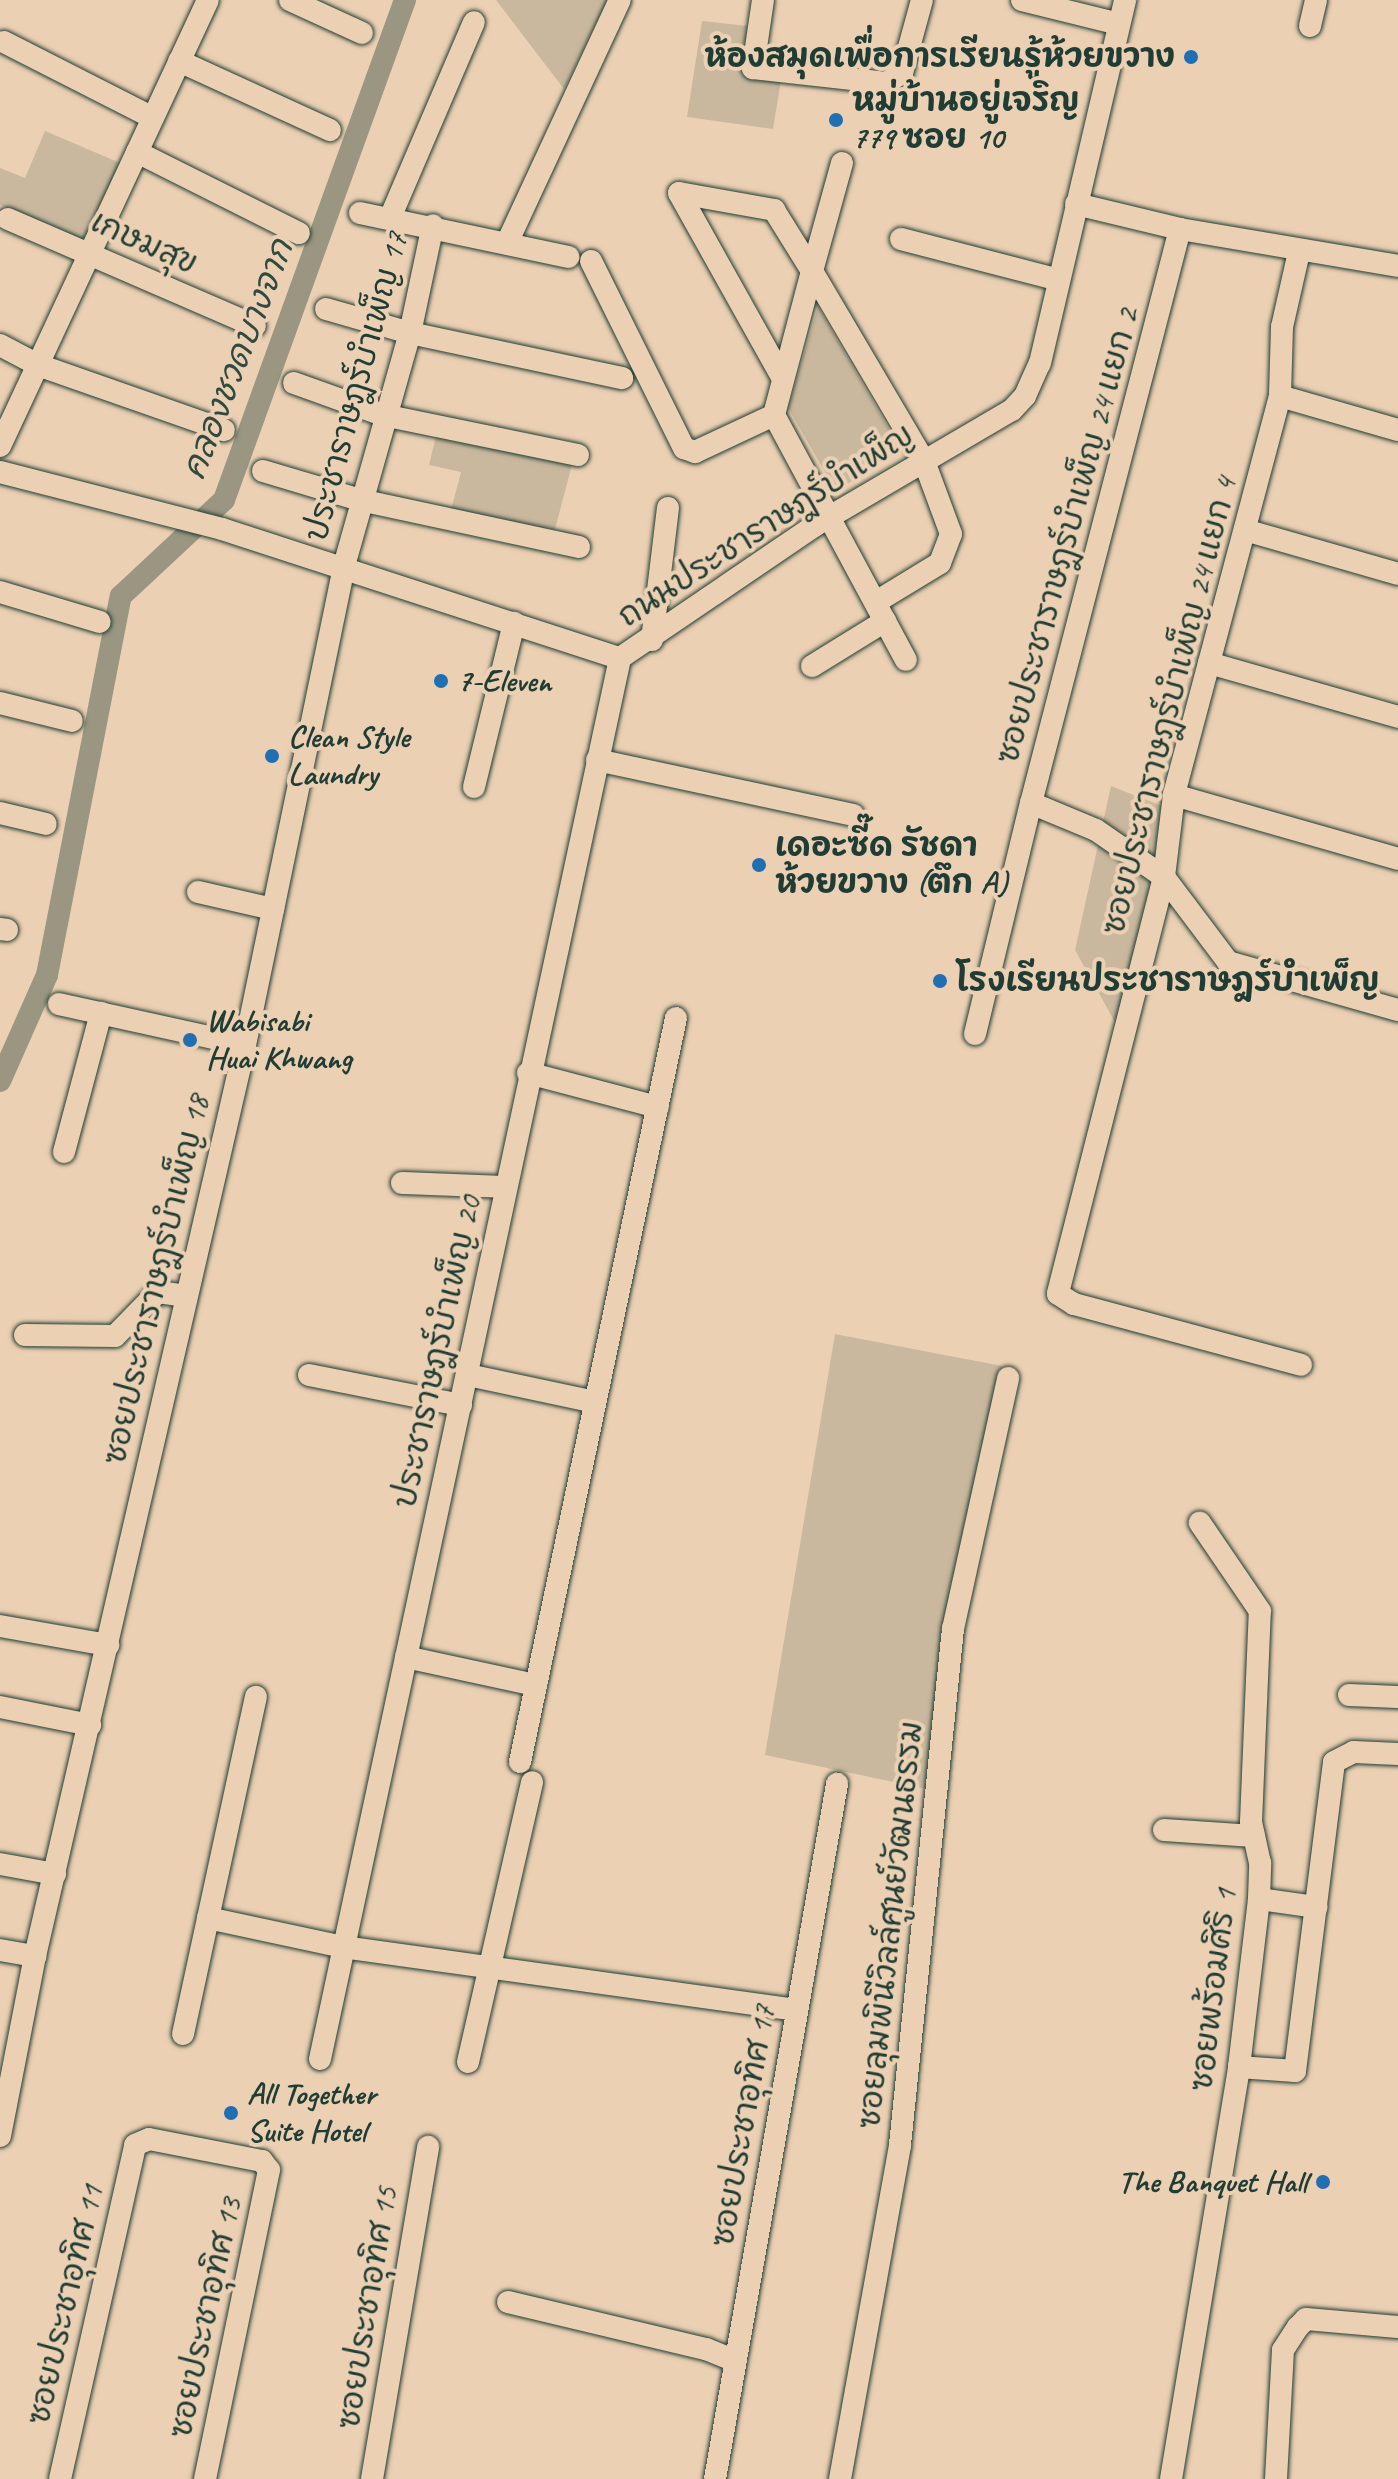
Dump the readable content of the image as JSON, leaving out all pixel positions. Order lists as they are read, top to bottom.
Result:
{
  "streets": {
    "street": [
      "เกษมสุข",
      "ประชาราษฎร์บำเพ็ญ 17",
      "ถนนประชาราษฎร์บำเพ็ญ",
      "ซอยประชาราษฎร์บำเพ็ญ 24 แยก 2",
      "ซอยประชาราษฎร์บำเพ็ญ 24 แยก 4",
      "ซอยประชาราษฎร์บำเพ็ญ 18",
      "ประชาราษฎร์บำเพ็ญ 20",
      "ซอยลุมพินีวิลล์ศูนย์วัฒนธรรม",
      "ซอยพร้อมศิริ 1",
      "ซอยประชาอุทิศ 17",
      "ซอยประชาอุทิศ 11",
      "ซอยประชาอุทิศ 15",
      "ซอยประชาอุทิศ 13"
    ]
  },
  "crossings": [
    ["ประชาราษฎร์บำเพ็ญ 17", "ถนนประชาราษฎร์บำเพ็ญ"],
    ["ประชาราษฎร์บำเพ็ญ 17", "ซอยประชาราษฎร์บำเพ็ญ 18"],
    ["ถนนประชาราษฎร์บำเพ็ญ", "ซอยประชาราษฎร์บำเพ็ญ 18"],
    ["ถนนประชาราษฎร์บำเพ็ญ", "ประชาราษฎร์บำเพ็ญ 20"],
    ["ซอยประชาราษฎร์บำเพ็ญ 24 แยก 2", "ซอยประชาราษฎร์บำเพ็ญ 24 แยก 4"],
    ["ซอยประชาอุทิศ 11", "ซอยประชาอุทิศ 13"]
  ],
  "water": ["คลองชวดบางจาก"],
  "places": [
    "ห้องสมุดเพื่อการเรียนรู้ห้วยขวาง",
    "หมู่บ้านอยู่เจริญ 779 ซอย 10",
    "7-Eleven",
    "Clean Style Laundry",
    "เดอะซี๊ด รัชดา ห้วยขวาง (ตึก A)",
    "โรงเรียนประชาราษฎร์บำเพ็ญ",
    "Wabisabi Huai Khwang",
    "All Together Suite Hotel",
    "The Banquet Hall"
  ]
}
